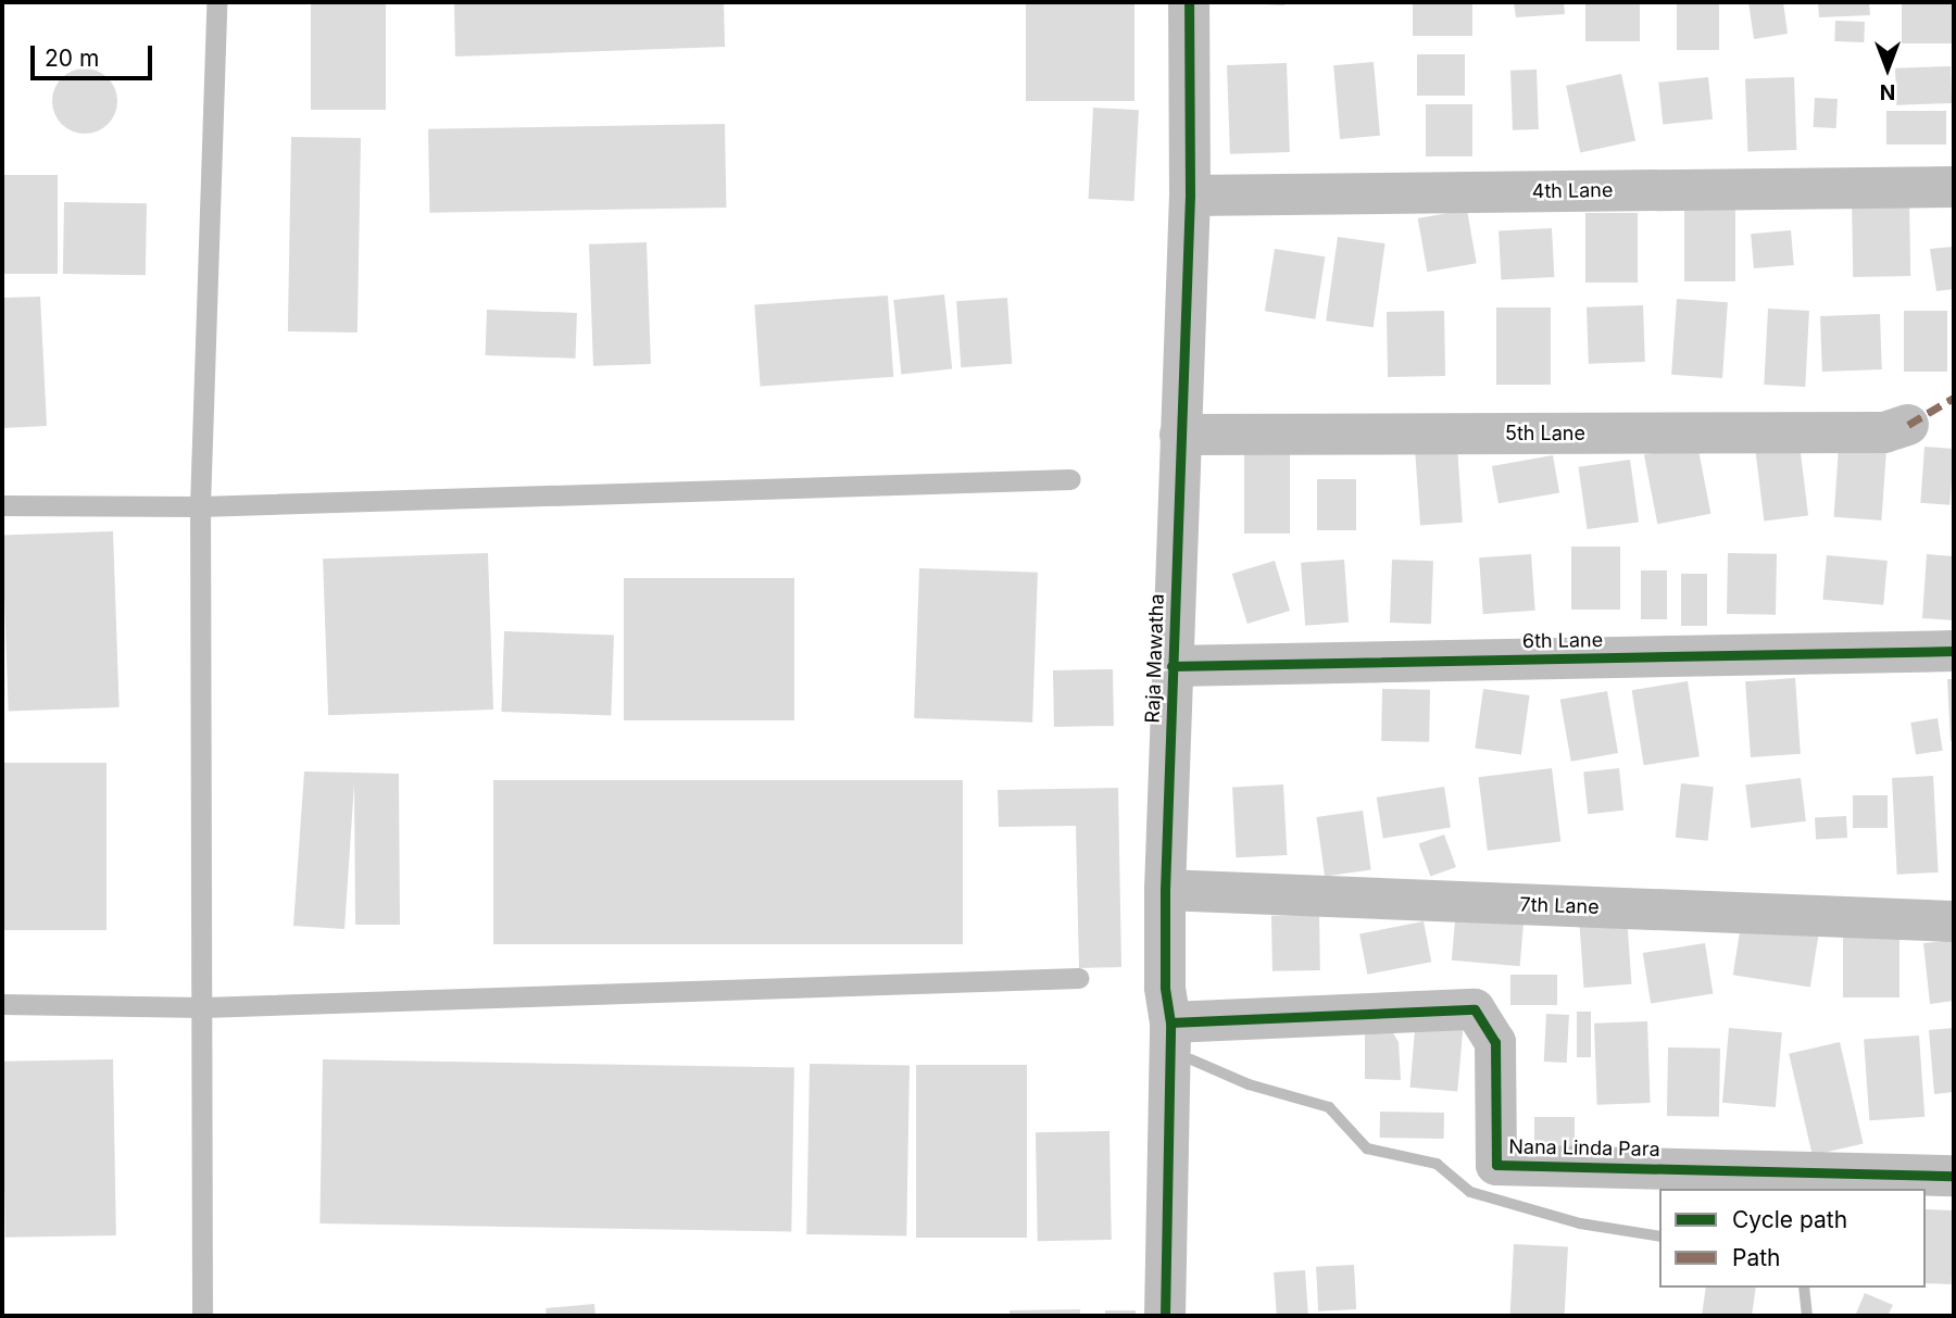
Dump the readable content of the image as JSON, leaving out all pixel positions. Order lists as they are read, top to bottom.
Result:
{
  "streets": {
    "street": [
      "4th Lane",
      "5th Lane",
      "6th Lane",
      "Raja Mawatha",
      "7th Lane",
      "Nana Linda Para"
    ]
  },
  "crossings": [
    ["4th Lane", "Raja Mawatha"],
    ["5th Lane", "Raja Mawatha"],
    ["6th Lane", "Raja Mawatha"],
    ["Raja Mawatha", "7th Lane"],
    ["Raja Mawatha", "Nana Linda Para"]
  ],
  "legend": ["Cycle path", "Path"],
  "scale_bar": "20 m",
  "north": "bottom"
}
